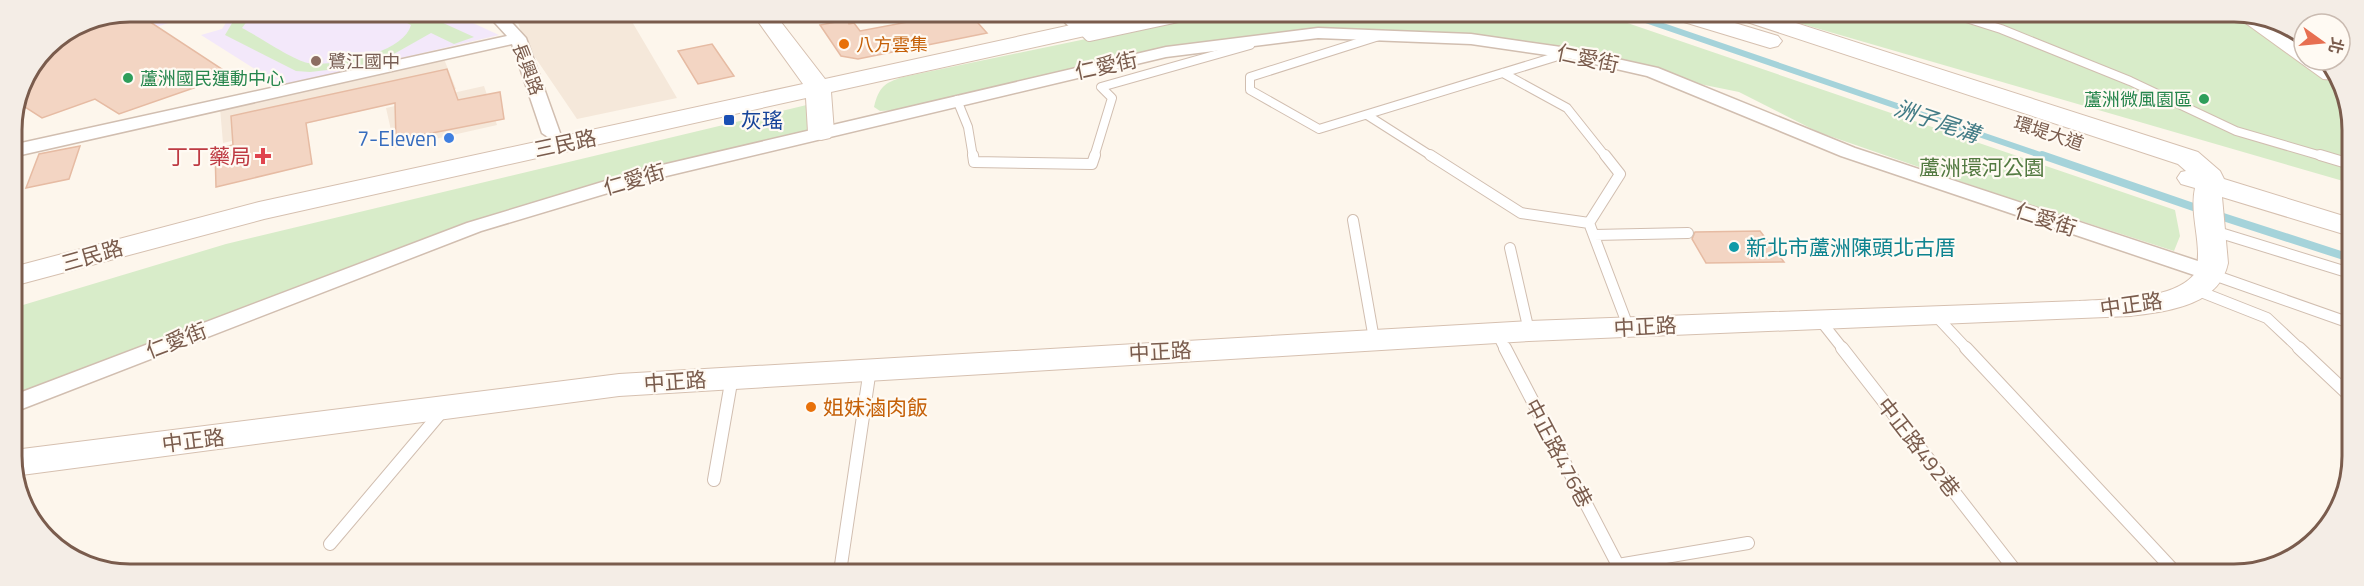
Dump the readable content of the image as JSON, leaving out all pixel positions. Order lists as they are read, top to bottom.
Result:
{
  "streets": {
    "street": [
      "仁愛街",
      "長興路",
      "環堤大道",
      "三民路",
      "中正路"
    ],
    "lane": ["中正路492巷", "中正路476巷"]
  },
  "crossings": [
    ["仁愛街", "中正路"],
    ["長興路", "三民路"],
    ["中正路", "中正路492巷"],
    ["中正路", "中正路476巷"]
  ],
  "water": ["洲子尾溝"],
  "parks": ["蘆洲環河公園"],
  "places": {
    "other": [
      "八方雲集",
      "鷺江國中",
      "蘆洲國民運動中心",
      "蘆洲微風園區",
      "7-Eleven",
      "新北市蘆洲陳頭北古厝",
      "姐妹滷肉飯"
    ],
    "transit": ["灰瑤"],
    "health": ["丁丁藥局"]
  },
  "north": "right"
}
